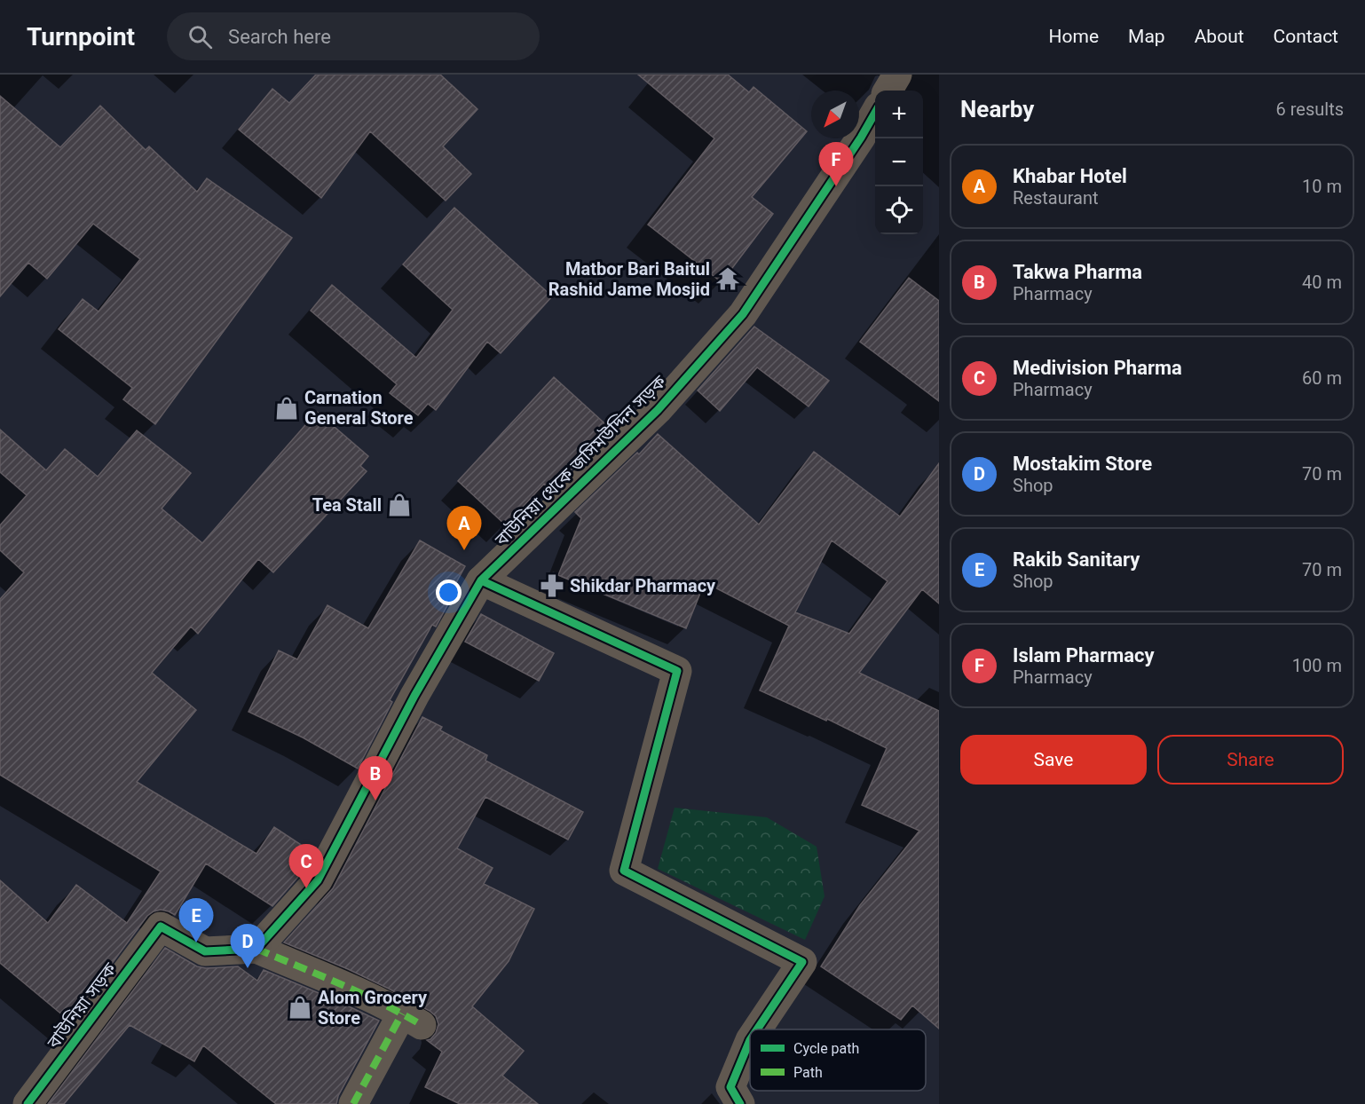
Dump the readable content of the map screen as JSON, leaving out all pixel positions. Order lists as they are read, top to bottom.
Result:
{
  "streets": {
    "street": ["বাউনিয়া থেকে জসিমউদ্দিন সড়ক", "বাউনিয়া সড়ক"]
  },
  "crossings": [
    ["বাউনিয়া থেকে জসিমউদ্দিন সড়ক", "বাউনিয়া সড়ক"]
  ],
  "places": {
    "temple": ["Matbor Bari Baitul Rashid Jame Mosjid"],
    "shop": ["Carnation General Store", "Tea Stall", "Alom Grocery Store"],
    "pharmacy": ["Shikdar Pharmacy"]
  },
  "legend": ["Cycle path", "Path"],
  "north": "bottom left",
  "page": {
    "header": "Turnpoint",
    "search": "Search here",
    "nav": [
      "Home",
      "Map",
      "About",
      "Contact"
    ],
    "heading": ["Nearby", "6 results"],
    "map_buttons": ["+", "−"],
    "pins": [
      "F",
      "A",
      "B",
      "C",
      "E",
      "D"
    ],
    "list": [
      {
        "mark": "A",
        "name": "Khabar Hotel",
        "note": "Restaurant",
        "value": "10 m"
      },
      {
        "mark": "B",
        "name": "Takwa Pharma",
        "note": "Pharmacy",
        "value": "40 m"
      },
      {
        "mark": "C",
        "name": "Medivision Pharma",
        "note": "Pharmacy",
        "value": "60 m"
      },
      {
        "mark": "D",
        "name": "Mostakim Store",
        "note": "Shop",
        "value": "70 m"
      },
      {
        "mark": "E",
        "name": "Rakib Sanitary",
        "note": "Shop",
        "value": "70 m"
      },
      {
        "mark": "F",
        "name": "Islam Pharmacy",
        "note": "Pharmacy",
        "value": "100 m"
      }
    ],
    "buttons": ["Save", "Share"]
  }
}
